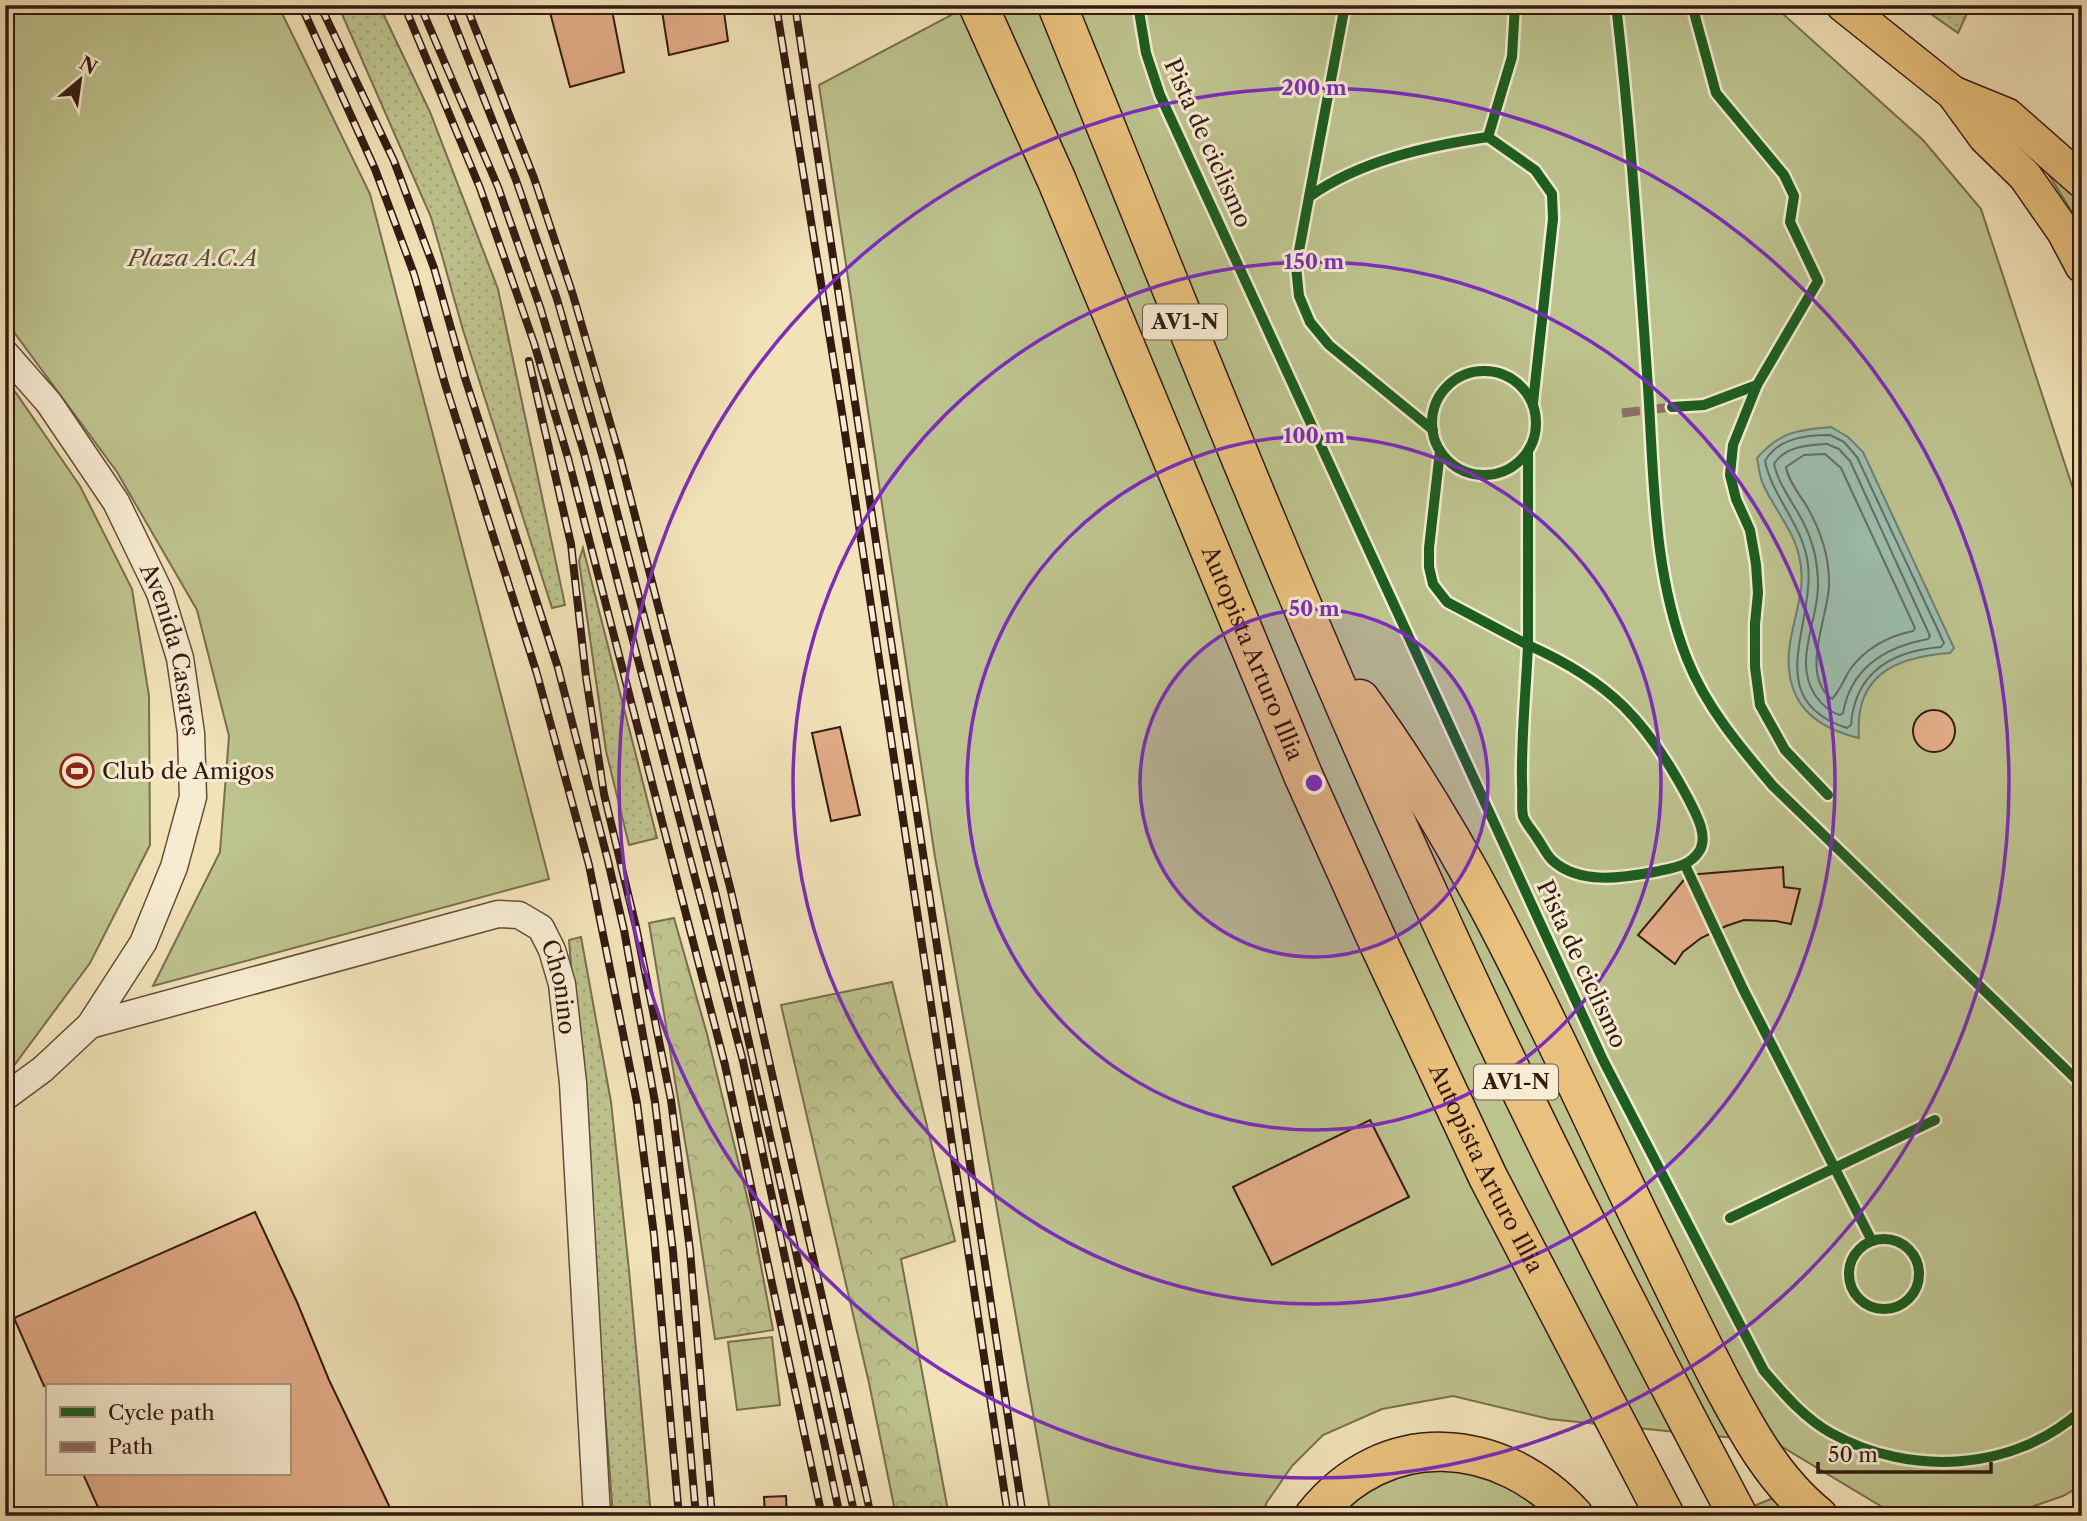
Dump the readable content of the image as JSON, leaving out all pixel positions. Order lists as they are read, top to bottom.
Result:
{
  "streets": {
    "highway": ["AV1-N", "Autopista Arturo Illia"],
    "street": ["Avenida Casares", "Chonino"],
    "cycle path": ["Pista de ciclismo"]
  },
  "crossings": [
    ["Avenida Casares", "Chonino"]
  ],
  "parks": ["Plaza A.C.A"],
  "places": {
    "sports": ["Club de Amigos"]
  },
  "legend": ["Cycle path", "Path"],
  "scale_bar": "50 m",
  "north": "top right",
  "rings": [
    "200 m",
    "150 m",
    "100 m",
    "50 m"
  ]
}
